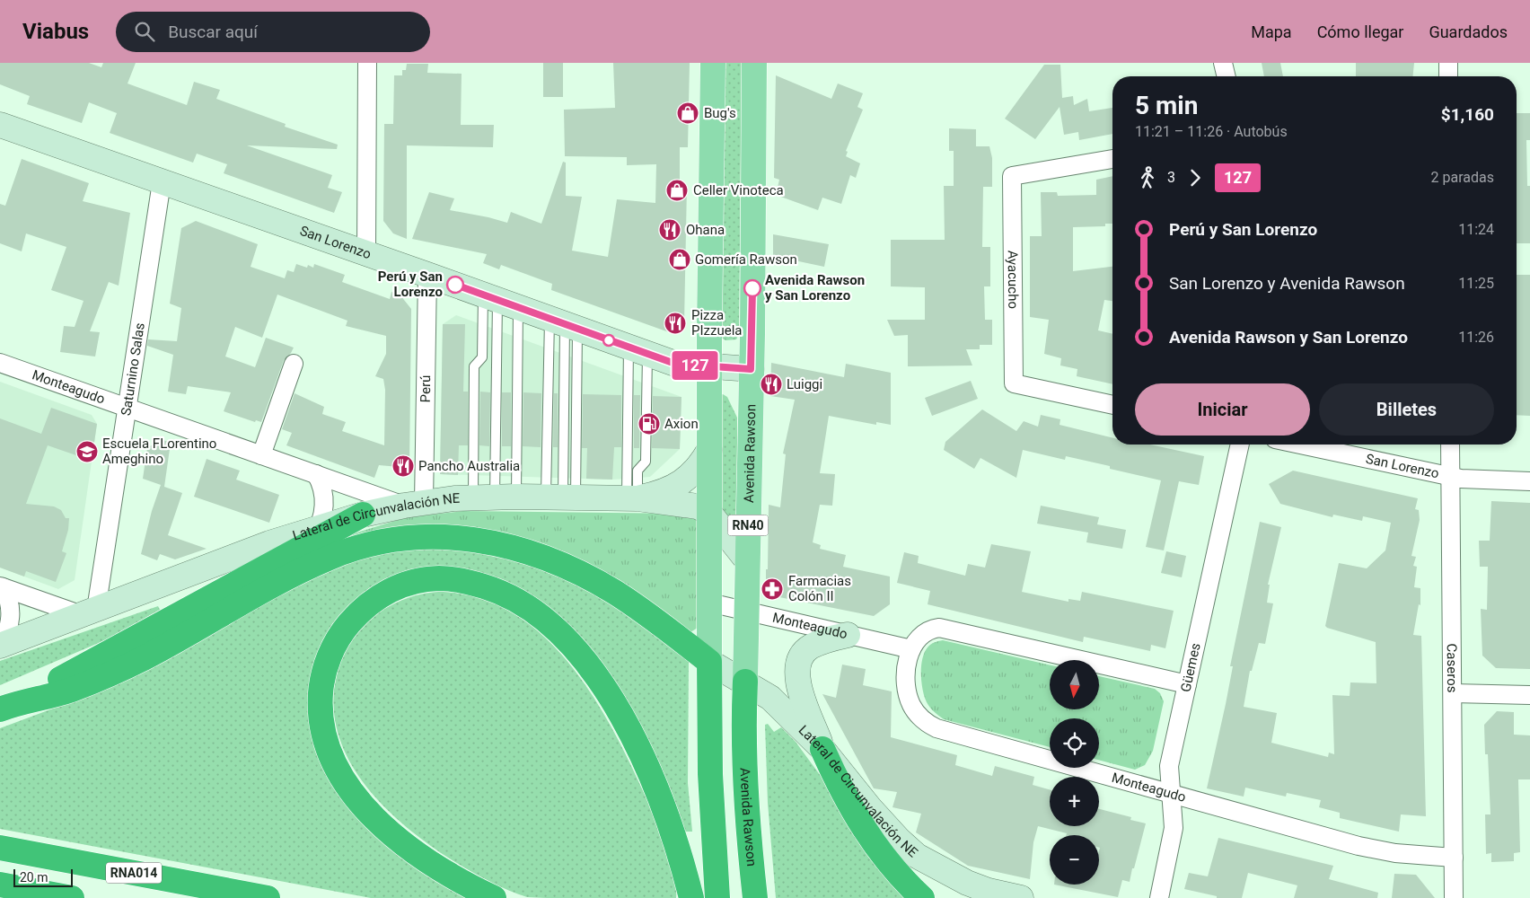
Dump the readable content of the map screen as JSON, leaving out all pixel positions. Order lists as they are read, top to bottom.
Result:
{
  "streets": {
    "highway": ["Avenida Rawson", "RN40", "RNA014"],
    "street": [
      "San Lorenzo",
      "Ayacucho",
      "Saturnino Salas",
      "Monteagudo",
      "Perú",
      "Lateral de Circunvalación NE",
      "Güemes",
      "Caseros"
    ]
  },
  "crossings": [
    ["San Lorenzo", "Saturnino Salas"],
    ["San Lorenzo", "Perú"],
    ["San Lorenzo", "Avenida Rawson"],
    ["San Lorenzo", "RN40"],
    ["San Lorenzo", "Caseros"],
    ["Saturnino Salas", "Monteagudo"],
    ["Saturnino Salas", "Lateral de Circunvalación NE"],
    ["Monteagudo", "Perú"],
    ["Monteagudo", "Avenida Rawson"],
    ["Monteagudo", "Lateral de Circunvalación NE"],
    ["Monteagudo", "RN40"],
    ["Monteagudo", "Güemes"],
    ["Monteagudo", "Caseros"],
    ["Perú", "Lateral de Circunvalación NE"],
    ["Avenida Rawson", "Lateral de Circunvalación NE"],
    ["Lateral de Circunvalación NE", "RN40"]
  ],
  "places": {
    "shop": ["Bug's", "Celler Vinoteca", "Gomería Rawson"],
    "restaurant": [
      "Ohana",
      "Pizza PIzzuela",
      "Luiggi",
      "Pancho Australia"
    ],
    "other": ["Perú y San Lorenzo", "Avenida Rawson y San Lorenzo"],
    "fuel station": ["Axion"],
    "school or university": ["Escuela FLorentino Ameghino"],
    "pharmacy": ["Farmacias Colón II"]
  },
  "lines": ["bus line 127"],
  "scale_bar": "20 m",
  "north": "bottom",
  "page": {
    "header": "Viabus",
    "search": "Buscar aquí",
    "nav": ["Mapa", "Cómo llegar", "Guardados"],
    "on_map": "127",
    "heading": ["5 min", "11:21 – 11:26 · Autobús", "$1,160"],
    "legs": ["3", "127", "2 paradas"],
    "list": [
      {
        "name": "Perú y San Lorenzo",
        "value": "11:24"
      },
      {
        "name": "San Lorenzo y Avenida Rawson",
        "value": "11:25"
      },
      {
        "name": "Avenida Rawson y San Lorenzo",
        "value": "11:26"
      }
    ],
    "buttons": ["Iniciar", "Billetes"],
    "map_buttons": ["+", "−"],
    "scale": "20 m"
  }
}
